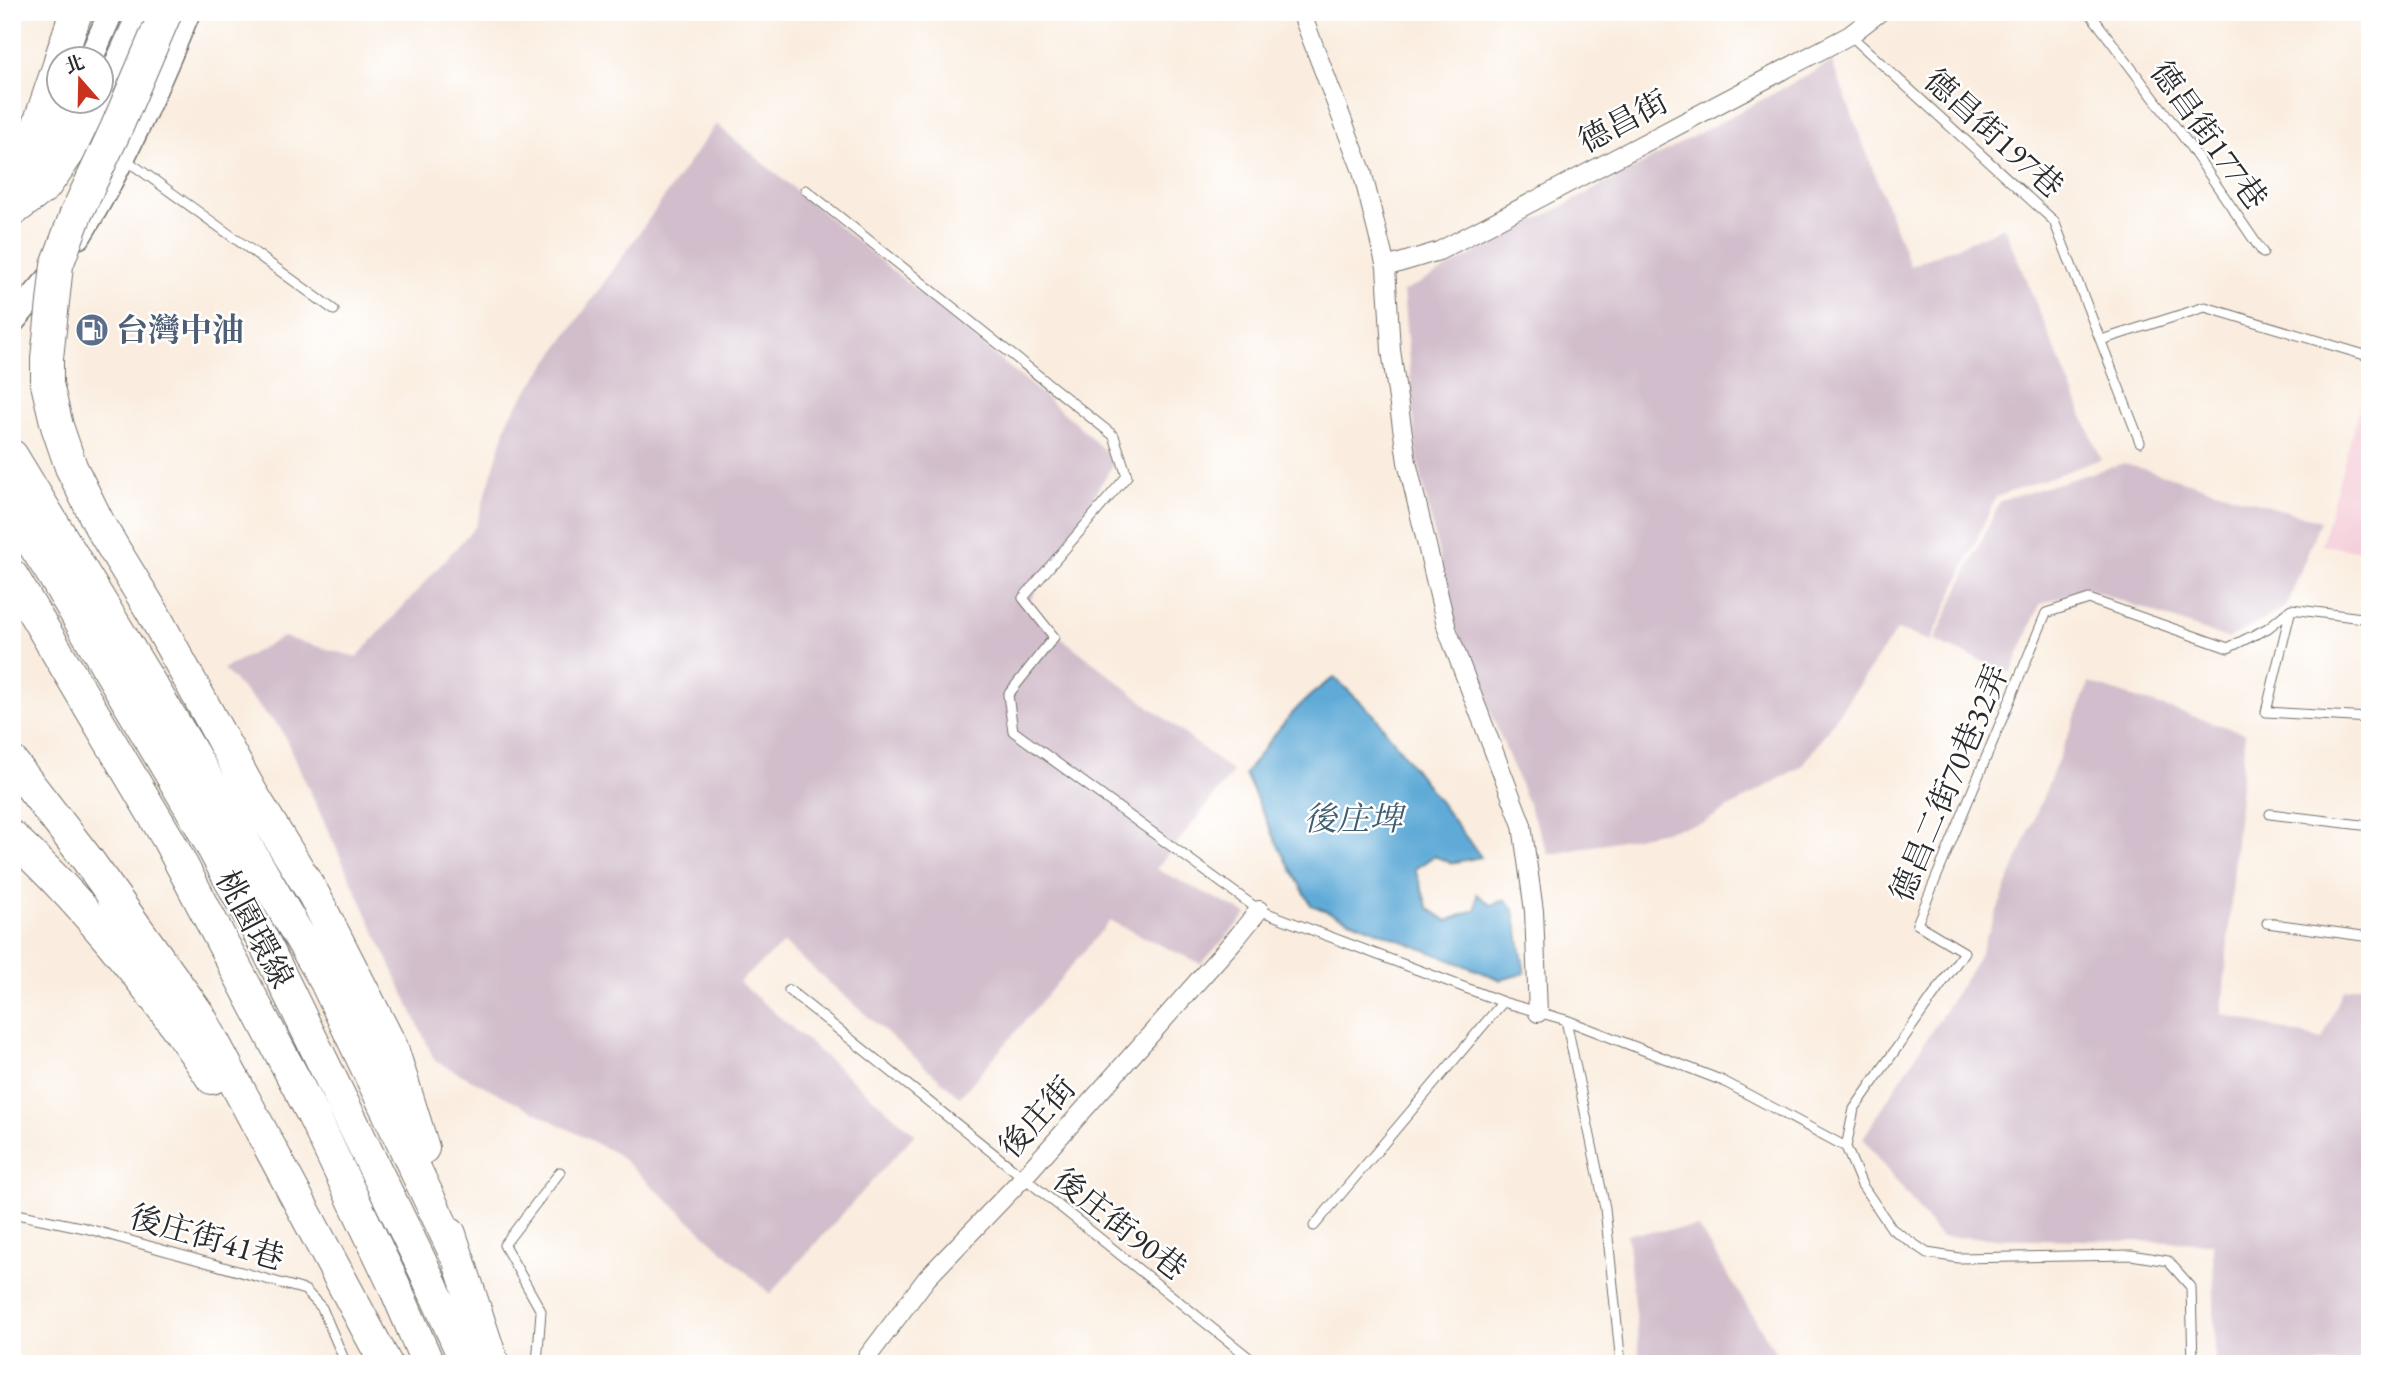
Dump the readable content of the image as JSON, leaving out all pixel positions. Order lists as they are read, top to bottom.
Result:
{
  "streets": {
    "highway": ["桃園環線"],
    "street": ["德昌街", "後庄街"],
    "lane": [
      "德昌街197巷",
      "德昌街177巷",
      "德昌二街70巷32弄",
      "後庄街90巷",
      "後庄街41巷"
    ]
  },
  "crossings": [
    ["德昌街", "德昌街197巷"],
    ["後庄街", "後庄街90巷"]
  ],
  "water": ["後庄埤"],
  "places": {
    "fuel station": ["台灣中油"]
  },
  "north": "top"
}
